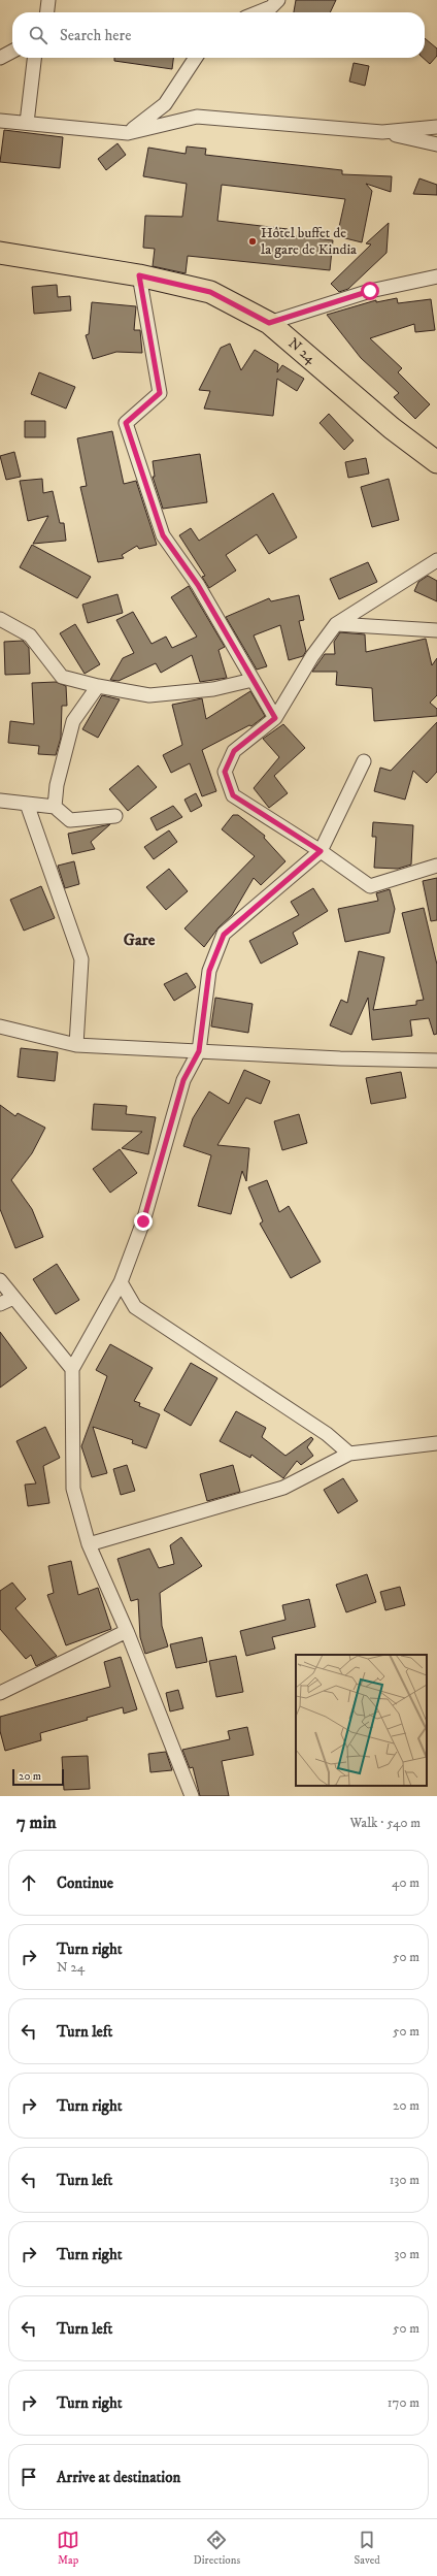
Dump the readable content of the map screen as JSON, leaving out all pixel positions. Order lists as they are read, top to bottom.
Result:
{
  "streets": {
    "main road": ["N 24"]
  },
  "districts": ["Gare"],
  "places": ["Hôtel buffet de la gare de Kindia"],
  "scale_bar": "20 m",
  "page": {
    "search": "Search here",
    "scale": "20 m",
    "heading": ["7 min", "Walk · 540 m"],
    "list": [
      ["Continue", "40 m"],
      ["Turn right", "N 24", "50 m"],
      ["Turn left", "50 m"],
      ["Turn right", "20 m"],
      ["Turn left", "130 m"],
      ["Turn right", "30 m"],
      ["Turn left", "50 m"],
      ["Turn right", "170 m"],
      "Arrive at destination"
    ],
    "nav": ["Map", "Directions", "Saved"]
  }
}
